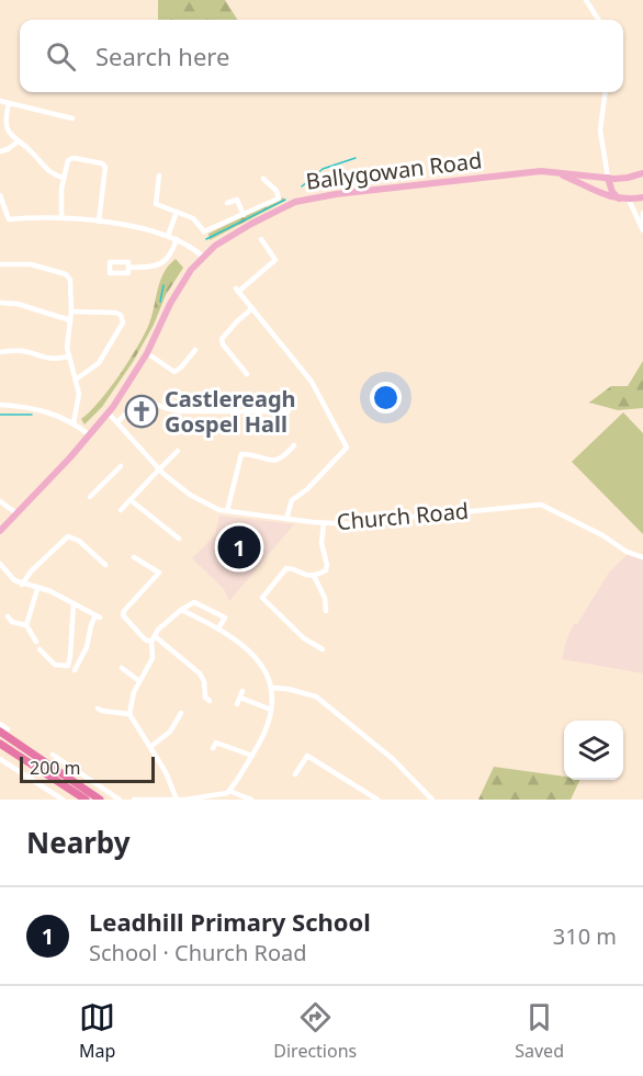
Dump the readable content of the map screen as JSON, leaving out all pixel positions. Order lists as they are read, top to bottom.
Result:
{
  "streets": {
    "main road": ["Ballygowan Road"],
    "street": ["Church Road"]
  },
  "crossings": [
    ["Ballygowan Road", "Church Road"]
  ],
  "places": {
    "church": ["Castlereagh Gospel Hall"]
  },
  "scale_bar": "200 m",
  "page": {
    "search": "Search here",
    "pins": "1",
    "scale": "200 m",
    "heading": "Nearby",
    "list": [
      {
        "mark": "1",
        "name": "Leadhill Primary School",
        "note": "School · Church Road",
        "value": "310 m"
      }
    ],
    "nav": ["Map", "Directions", "Saved"]
  }
}
